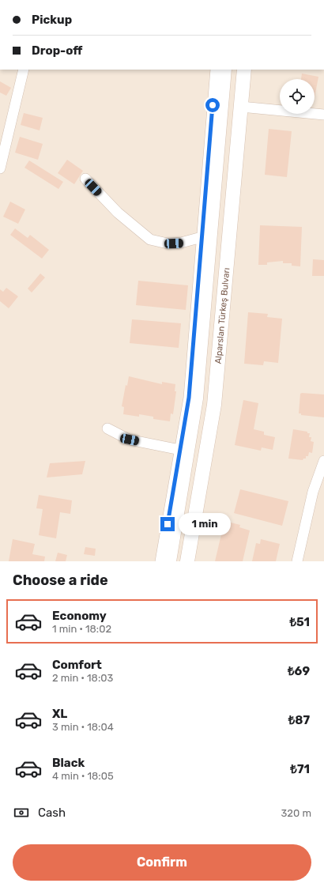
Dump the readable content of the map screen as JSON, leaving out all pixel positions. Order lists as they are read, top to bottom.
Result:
{
  "streets": {
    "main road": ["Alparslan Türkeş Bulvarı"]
  },
  "page": {
    "banner": ["Pickup", "Drop-off"],
    "bubble": "1 min",
    "heading": "Choose a ride",
    "list": [
      {
        "name": "Economy",
        "note": "1 min · 18:02",
        "value": "₺51"
      },
      {
        "name": "Comfort",
        "note": "2 min · 18:03",
        "value": "₺69"
      },
      {
        "name": "XL",
        "note": "3 min · 18:04",
        "value": "₺87"
      },
      {
        "name": "Black",
        "note": "4 min · 18:05",
        "value": "₺71"
      }
    ],
    "pay": ["Cash", "320 m"],
    "buttons": "Confirm"
  }
}
